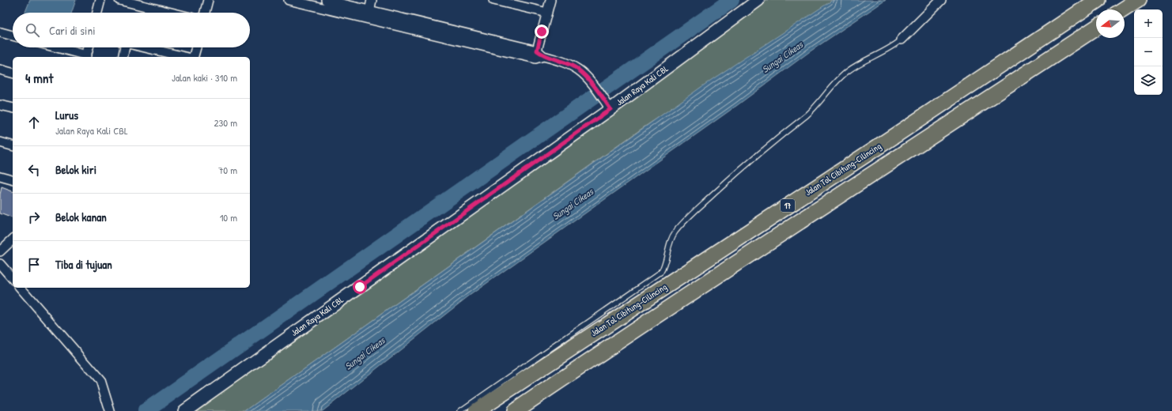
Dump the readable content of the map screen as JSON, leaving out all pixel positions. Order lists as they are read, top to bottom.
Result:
{
  "streets": {
    "highway": ["Jalan Tol Cibitung–Cilincing", "17"],
    "main road": ["Jalan Raya Kali CBL"]
  },
  "water": ["Sungai Cikeas"],
  "north": "left",
  "page": {
    "map_buttons": ["+", "−"],
    "search": "Cari di sini",
    "heading": ["4 mnt", "Jalan kaki · 310 m"],
    "list": [
      ["Lurus", "Jalan Raya Kali CBL", "230 m"],
      ["Belok kiri", "70 m"],
      ["Belok kanan", "10 m"],
      "Tiba di tujuan"
    ]
  }
}
